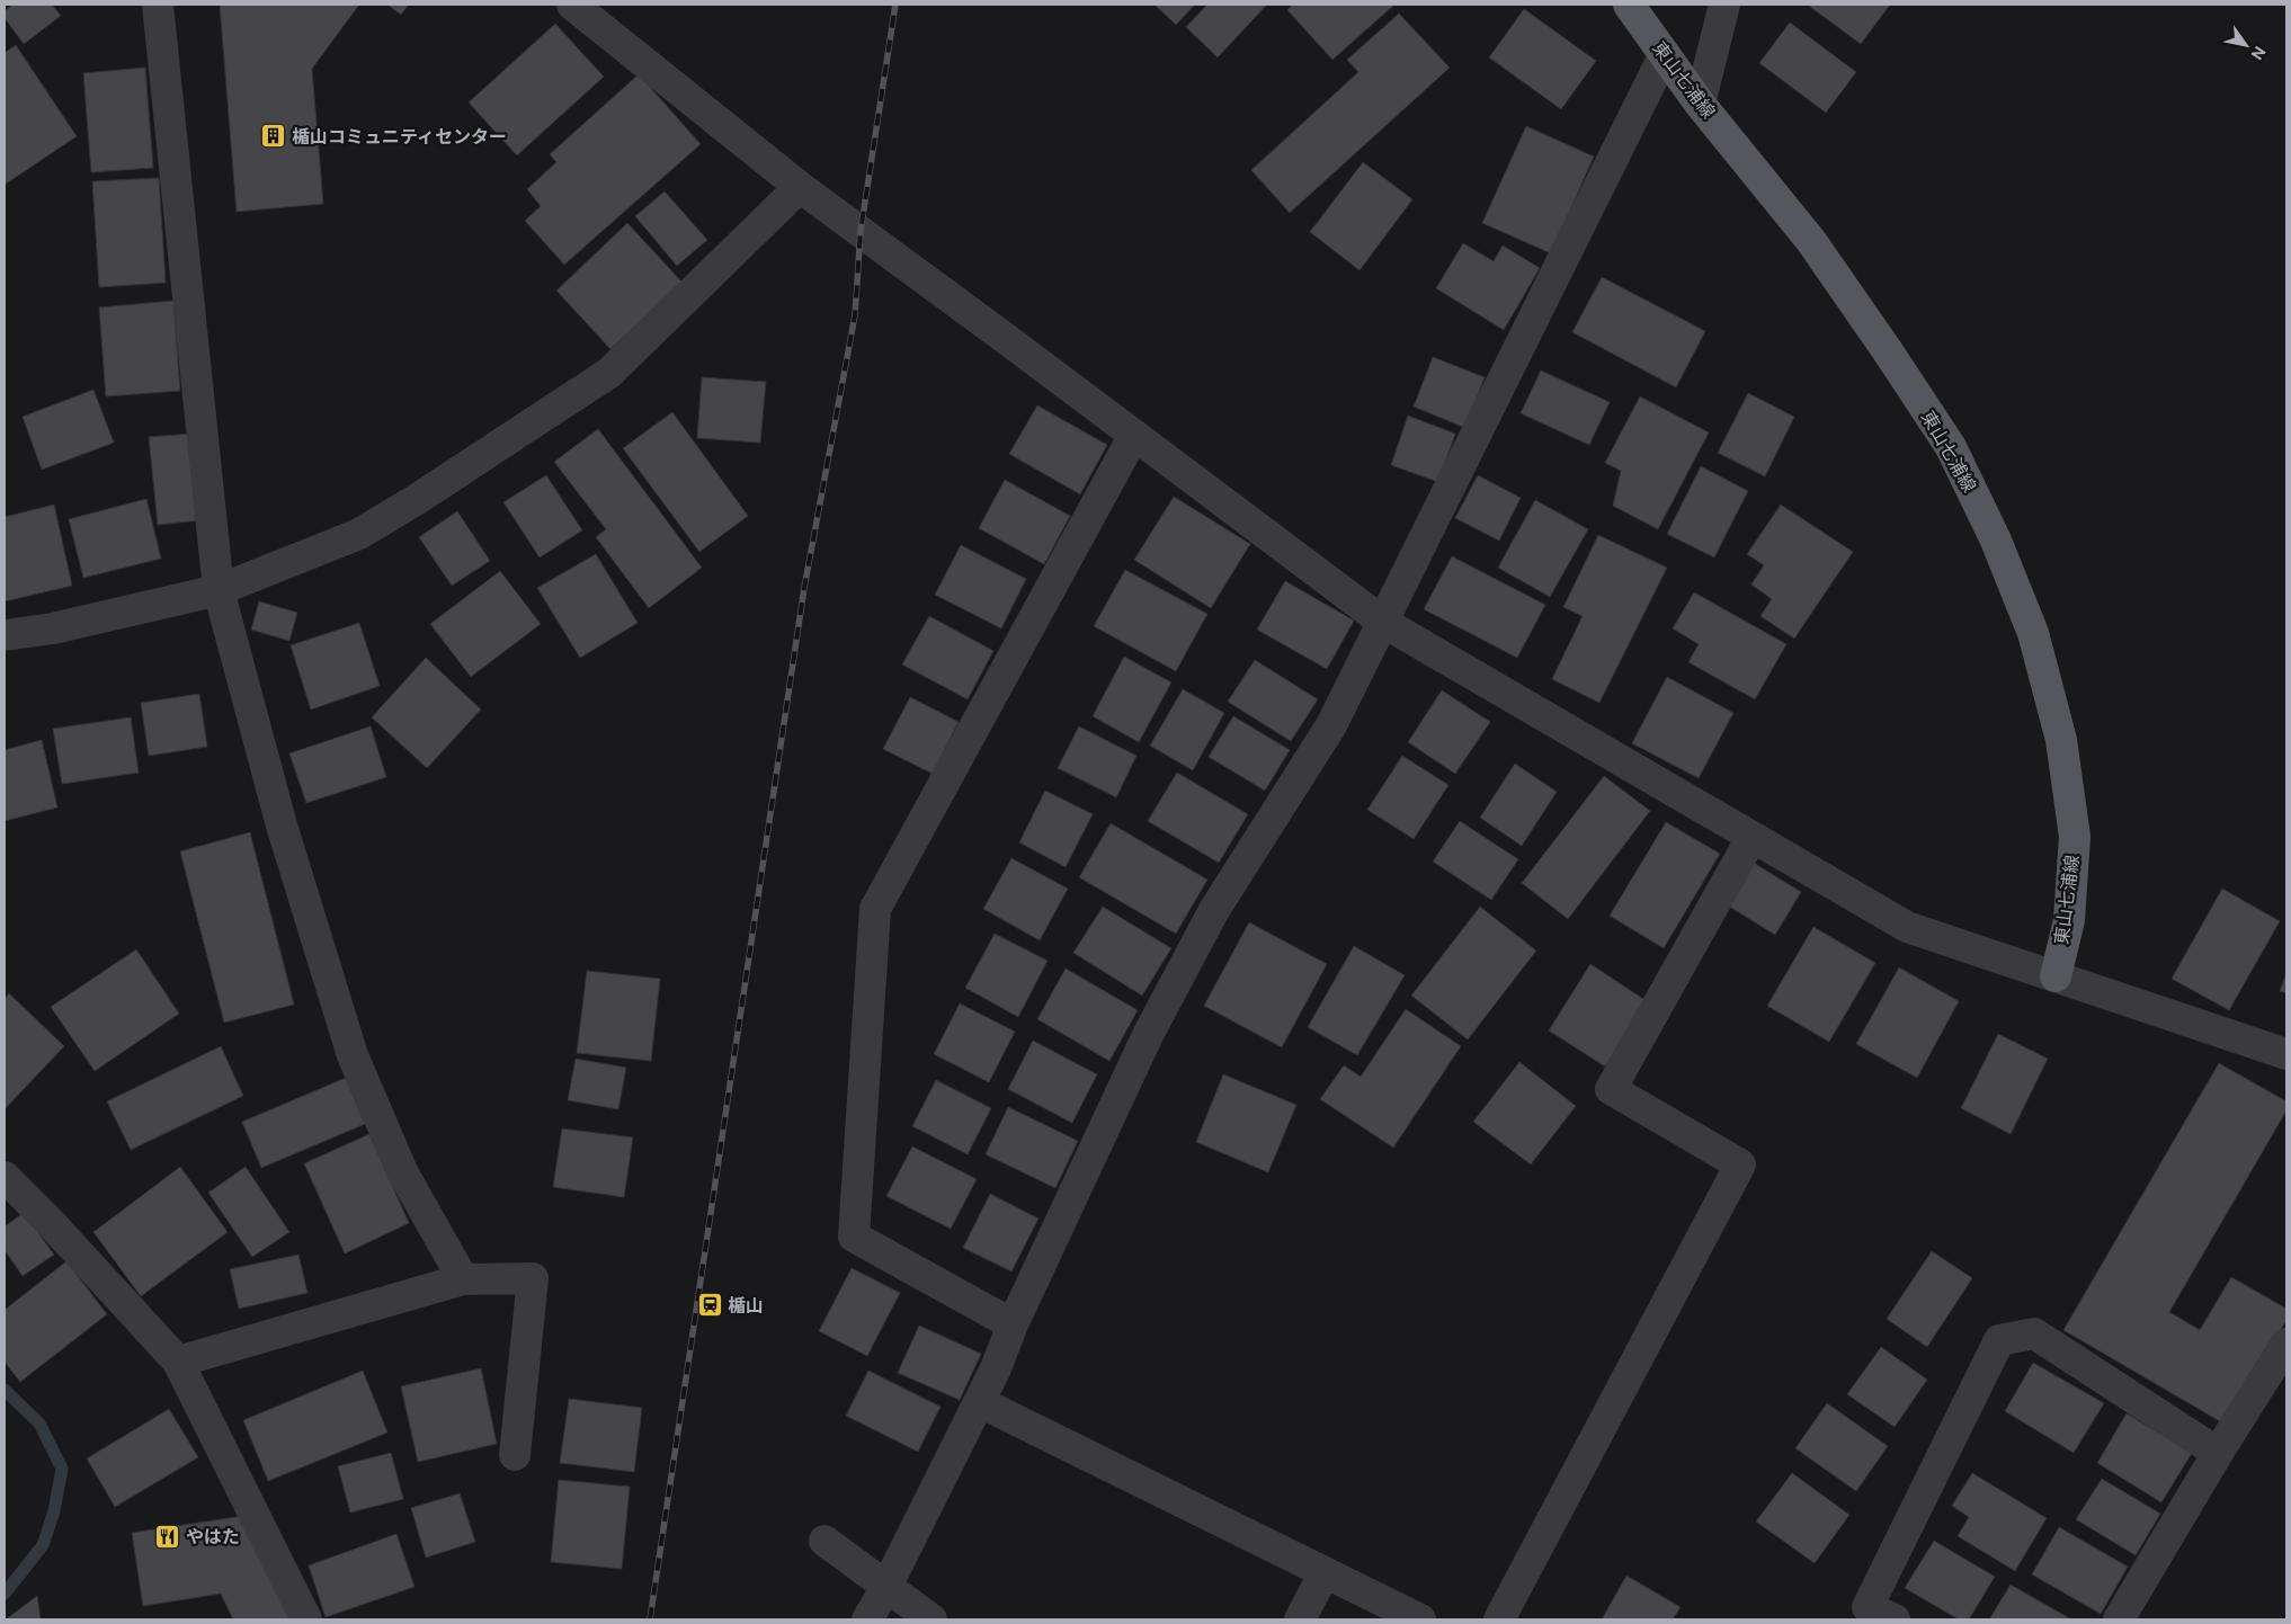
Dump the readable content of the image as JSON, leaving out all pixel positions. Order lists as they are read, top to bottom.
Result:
{
  "streets": {
    "main road": ["東山七浦線"]
  },
  "places": {
    "building": ["楯山コミュニティセンター"],
    "station": ["楯山"],
    "restaurant": ["やはた"]
  },
  "north": "bottom right"
}
